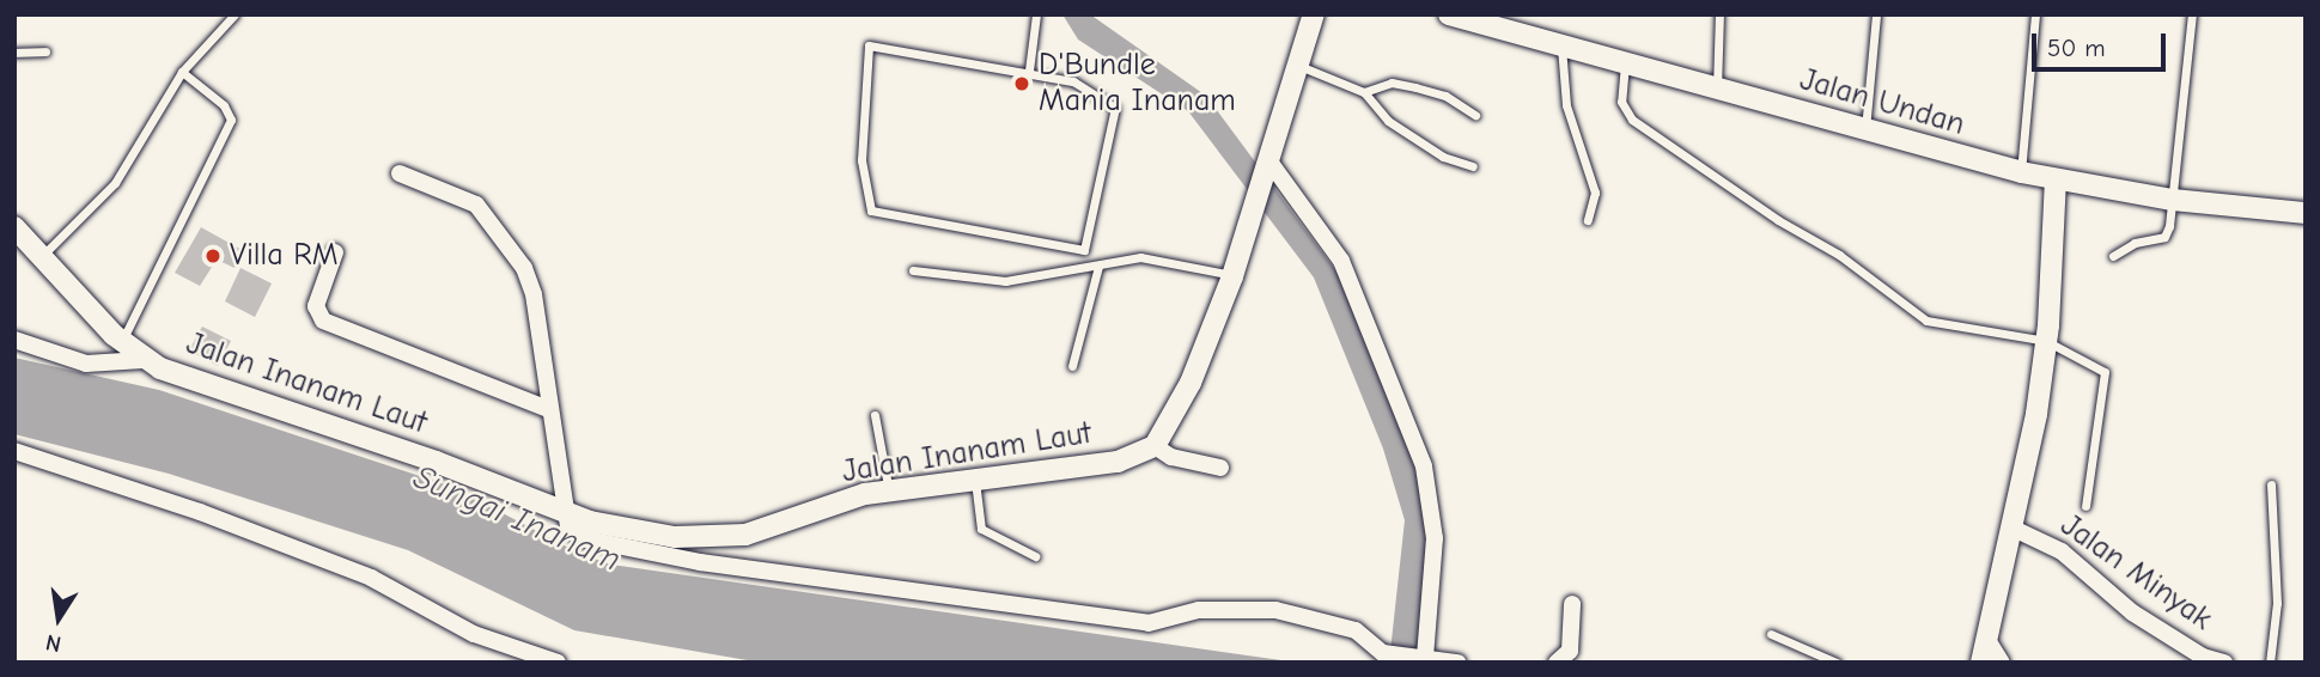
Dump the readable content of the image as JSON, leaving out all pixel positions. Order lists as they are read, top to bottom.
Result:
{
  "streets": {
    "street": ["Jalan Undan", "Jalan Inanam Laut", "Jalan Minyak"]
  },
  "water": ["Sungai Inanam"],
  "places": ["D'Bundle Mania Inanam", "Villa RM"],
  "scale_bar": "50 m",
  "north": "bottom"
}
